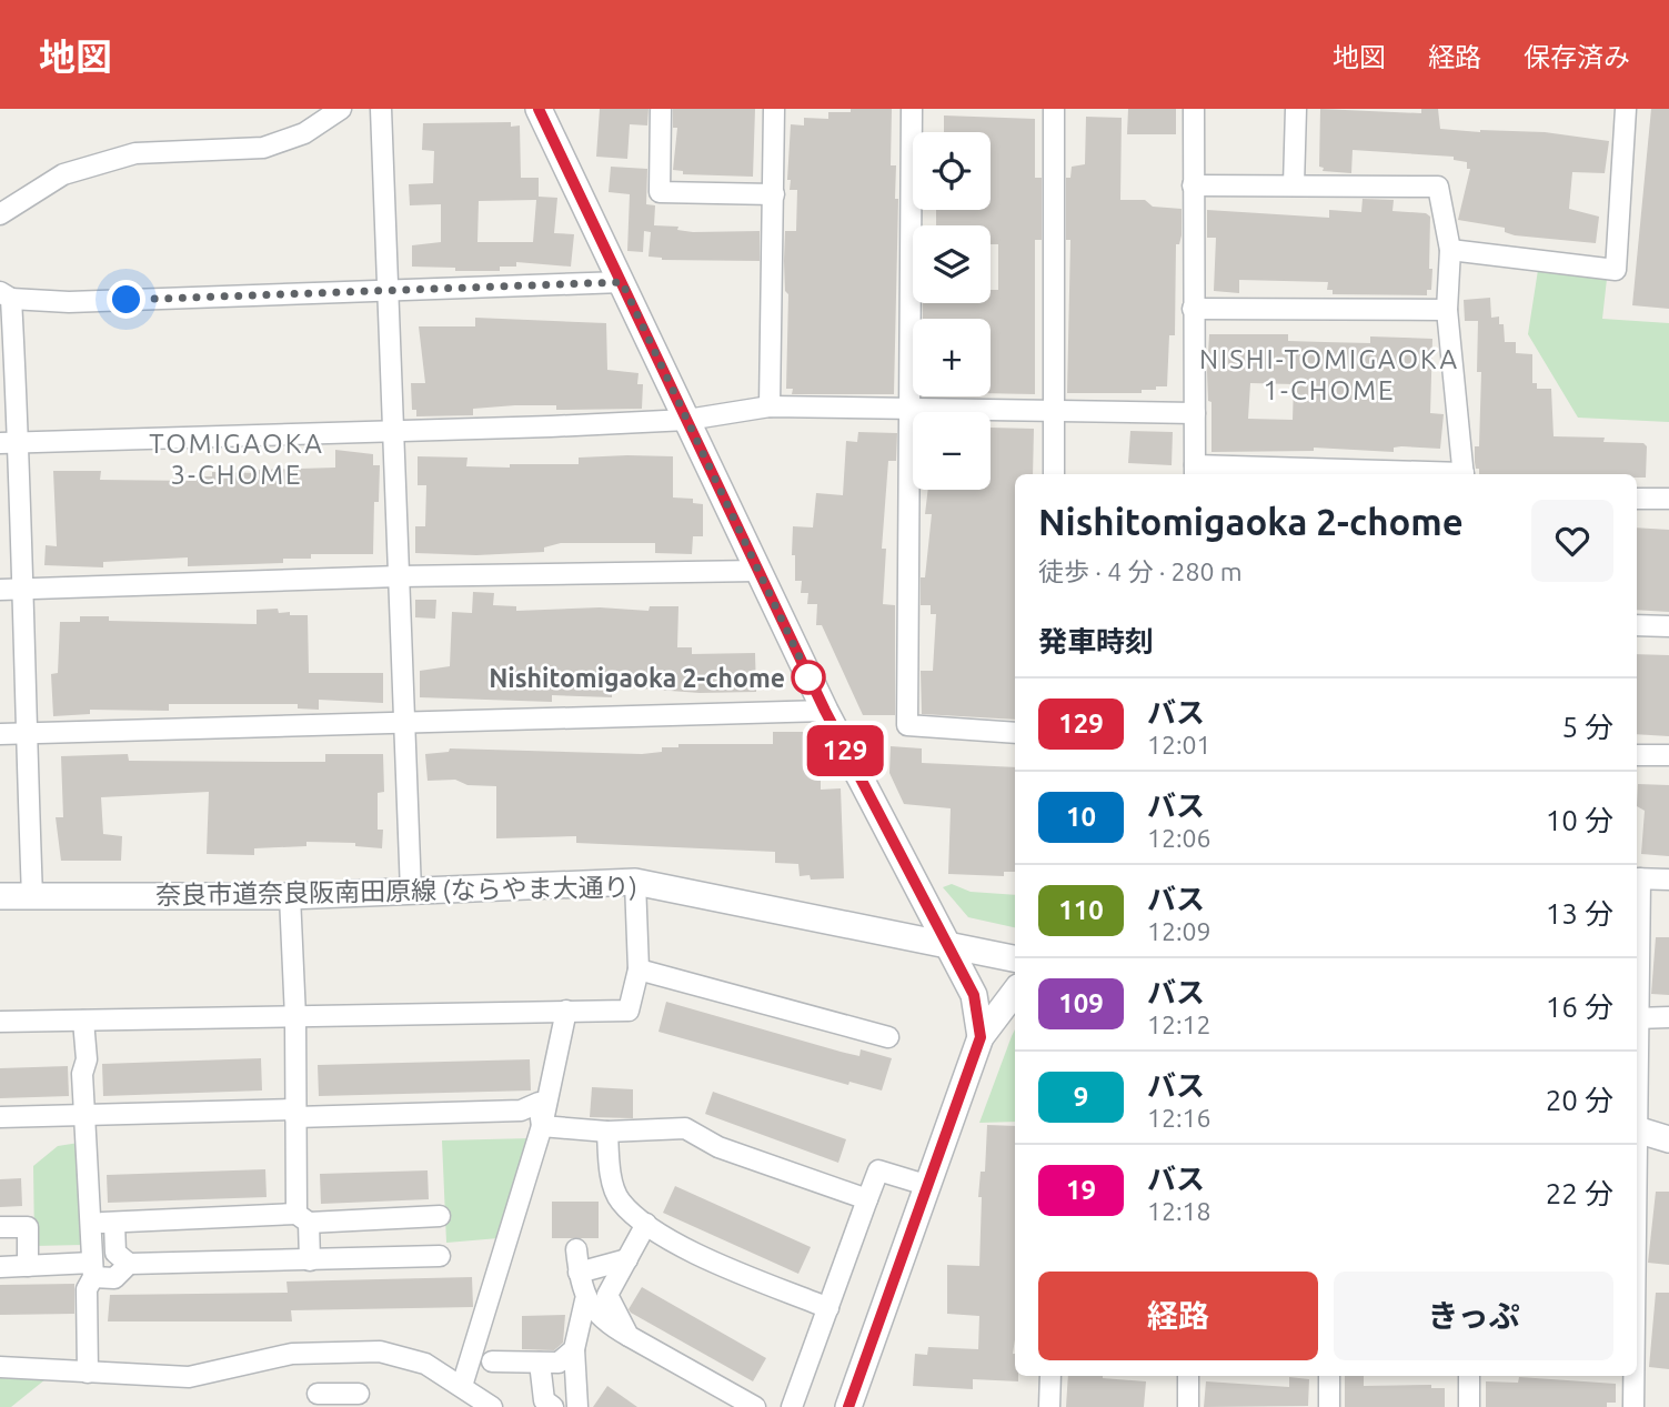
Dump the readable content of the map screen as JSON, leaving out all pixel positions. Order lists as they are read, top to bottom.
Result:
{
  "streets": {
    "street": ["奈良市道奈良阪南田原線 (ならやま大通り)"]
  },
  "districts": ["NISHI-TOMIGAOKA 1-CHOME", "TOMIGAOKA 3-CHOME"],
  "places": ["Nishitomigaoka 2-chome"],
  "lines": ["bus line 129"],
  "page": {
    "header": "地図",
    "nav": ["地図", "経路", "保存済み"],
    "on_map": "129",
    "map_buttons": ["+", "−"],
    "heading": [
      ["Nishitomigaoka 2-chome", "徒歩 · 4 分 · 280 m"],
      "発車時刻"
    ],
    "list": [
      {
        "mark": "129",
        "name": "バス",
        "note": "12:01",
        "value": "5 分"
      },
      {
        "mark": "10",
        "name": "バス",
        "note": "12:06",
        "value": "10 分"
      },
      {
        "mark": "110",
        "name": "バス",
        "note": "12:09",
        "value": "13 分"
      },
      {
        "mark": "109",
        "name": "バス",
        "note": "12:12",
        "value": "16 分"
      },
      {
        "mark": "9",
        "name": "バス",
        "note": "12:16",
        "value": "20 分"
      },
      {
        "mark": "19",
        "name": "バス",
        "note": "12:18",
        "value": "22 分"
      }
    ],
    "buttons": ["経路", "きっぷ"]
  }
}
